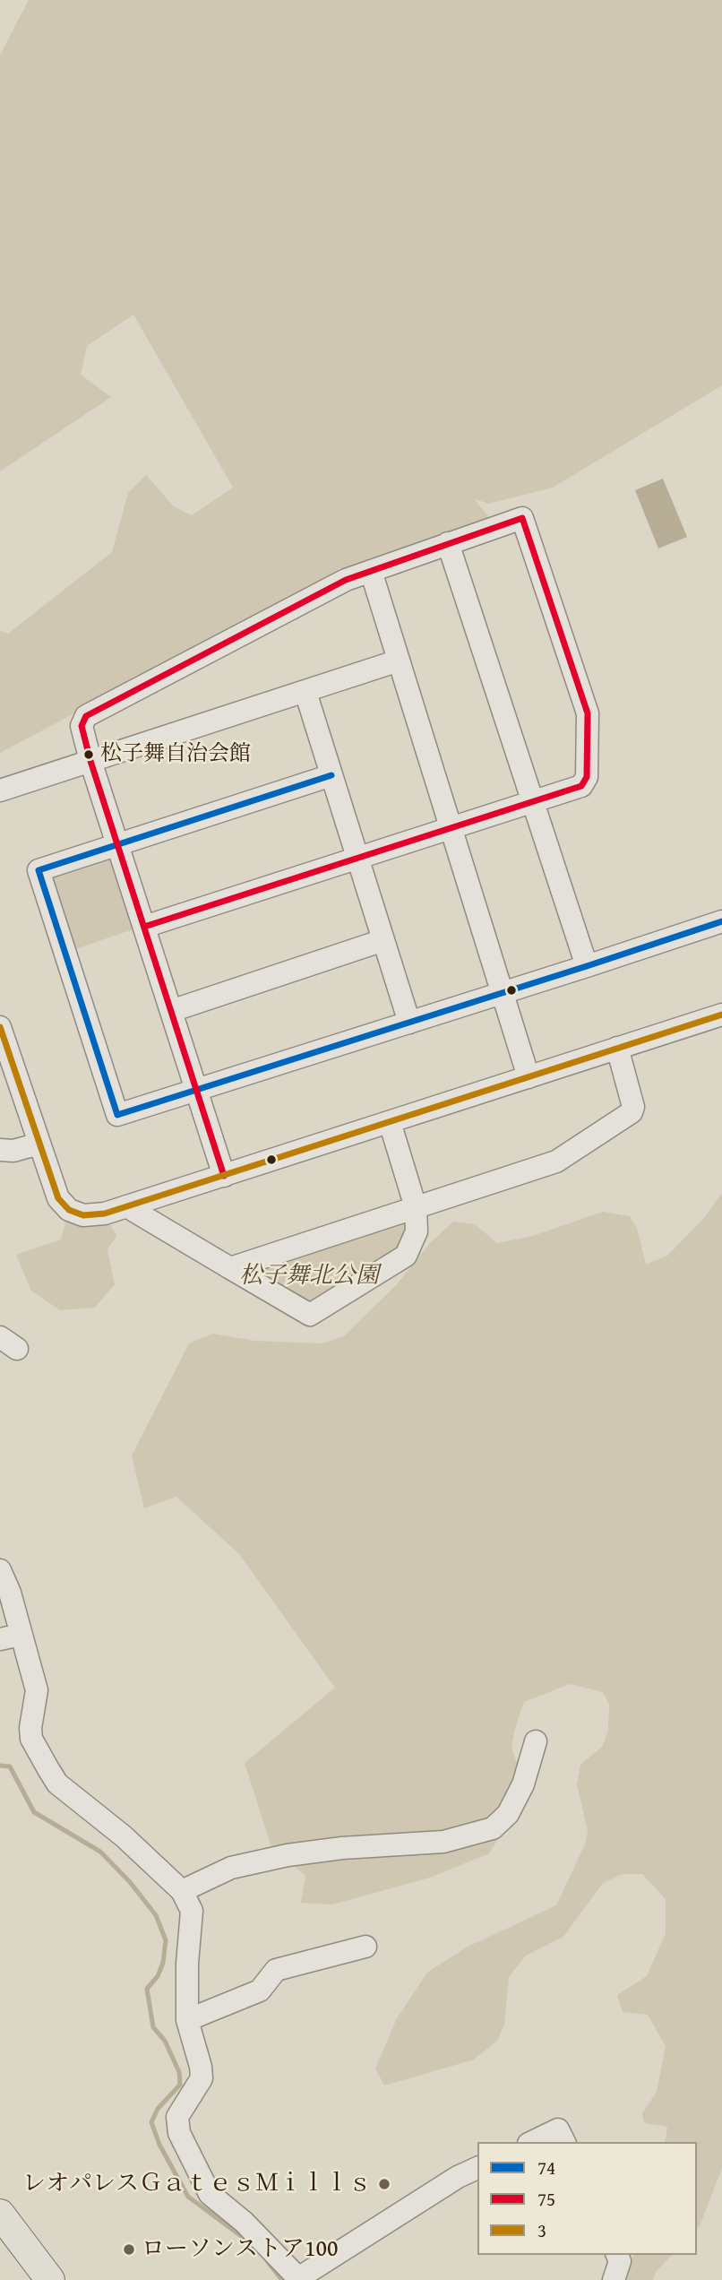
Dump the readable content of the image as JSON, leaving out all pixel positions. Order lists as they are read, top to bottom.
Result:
{
  "parks": ["松子舞北公園"],
  "places": ["松子舞自治会館", "レオパレスＧａｔｅｓＭｉｌｌｓ", "ローソンストア100"],
  "lines": ["transit line 75", "transit line 74", "transit line 3"],
  "legend": ["74", "75", "3"]
}
